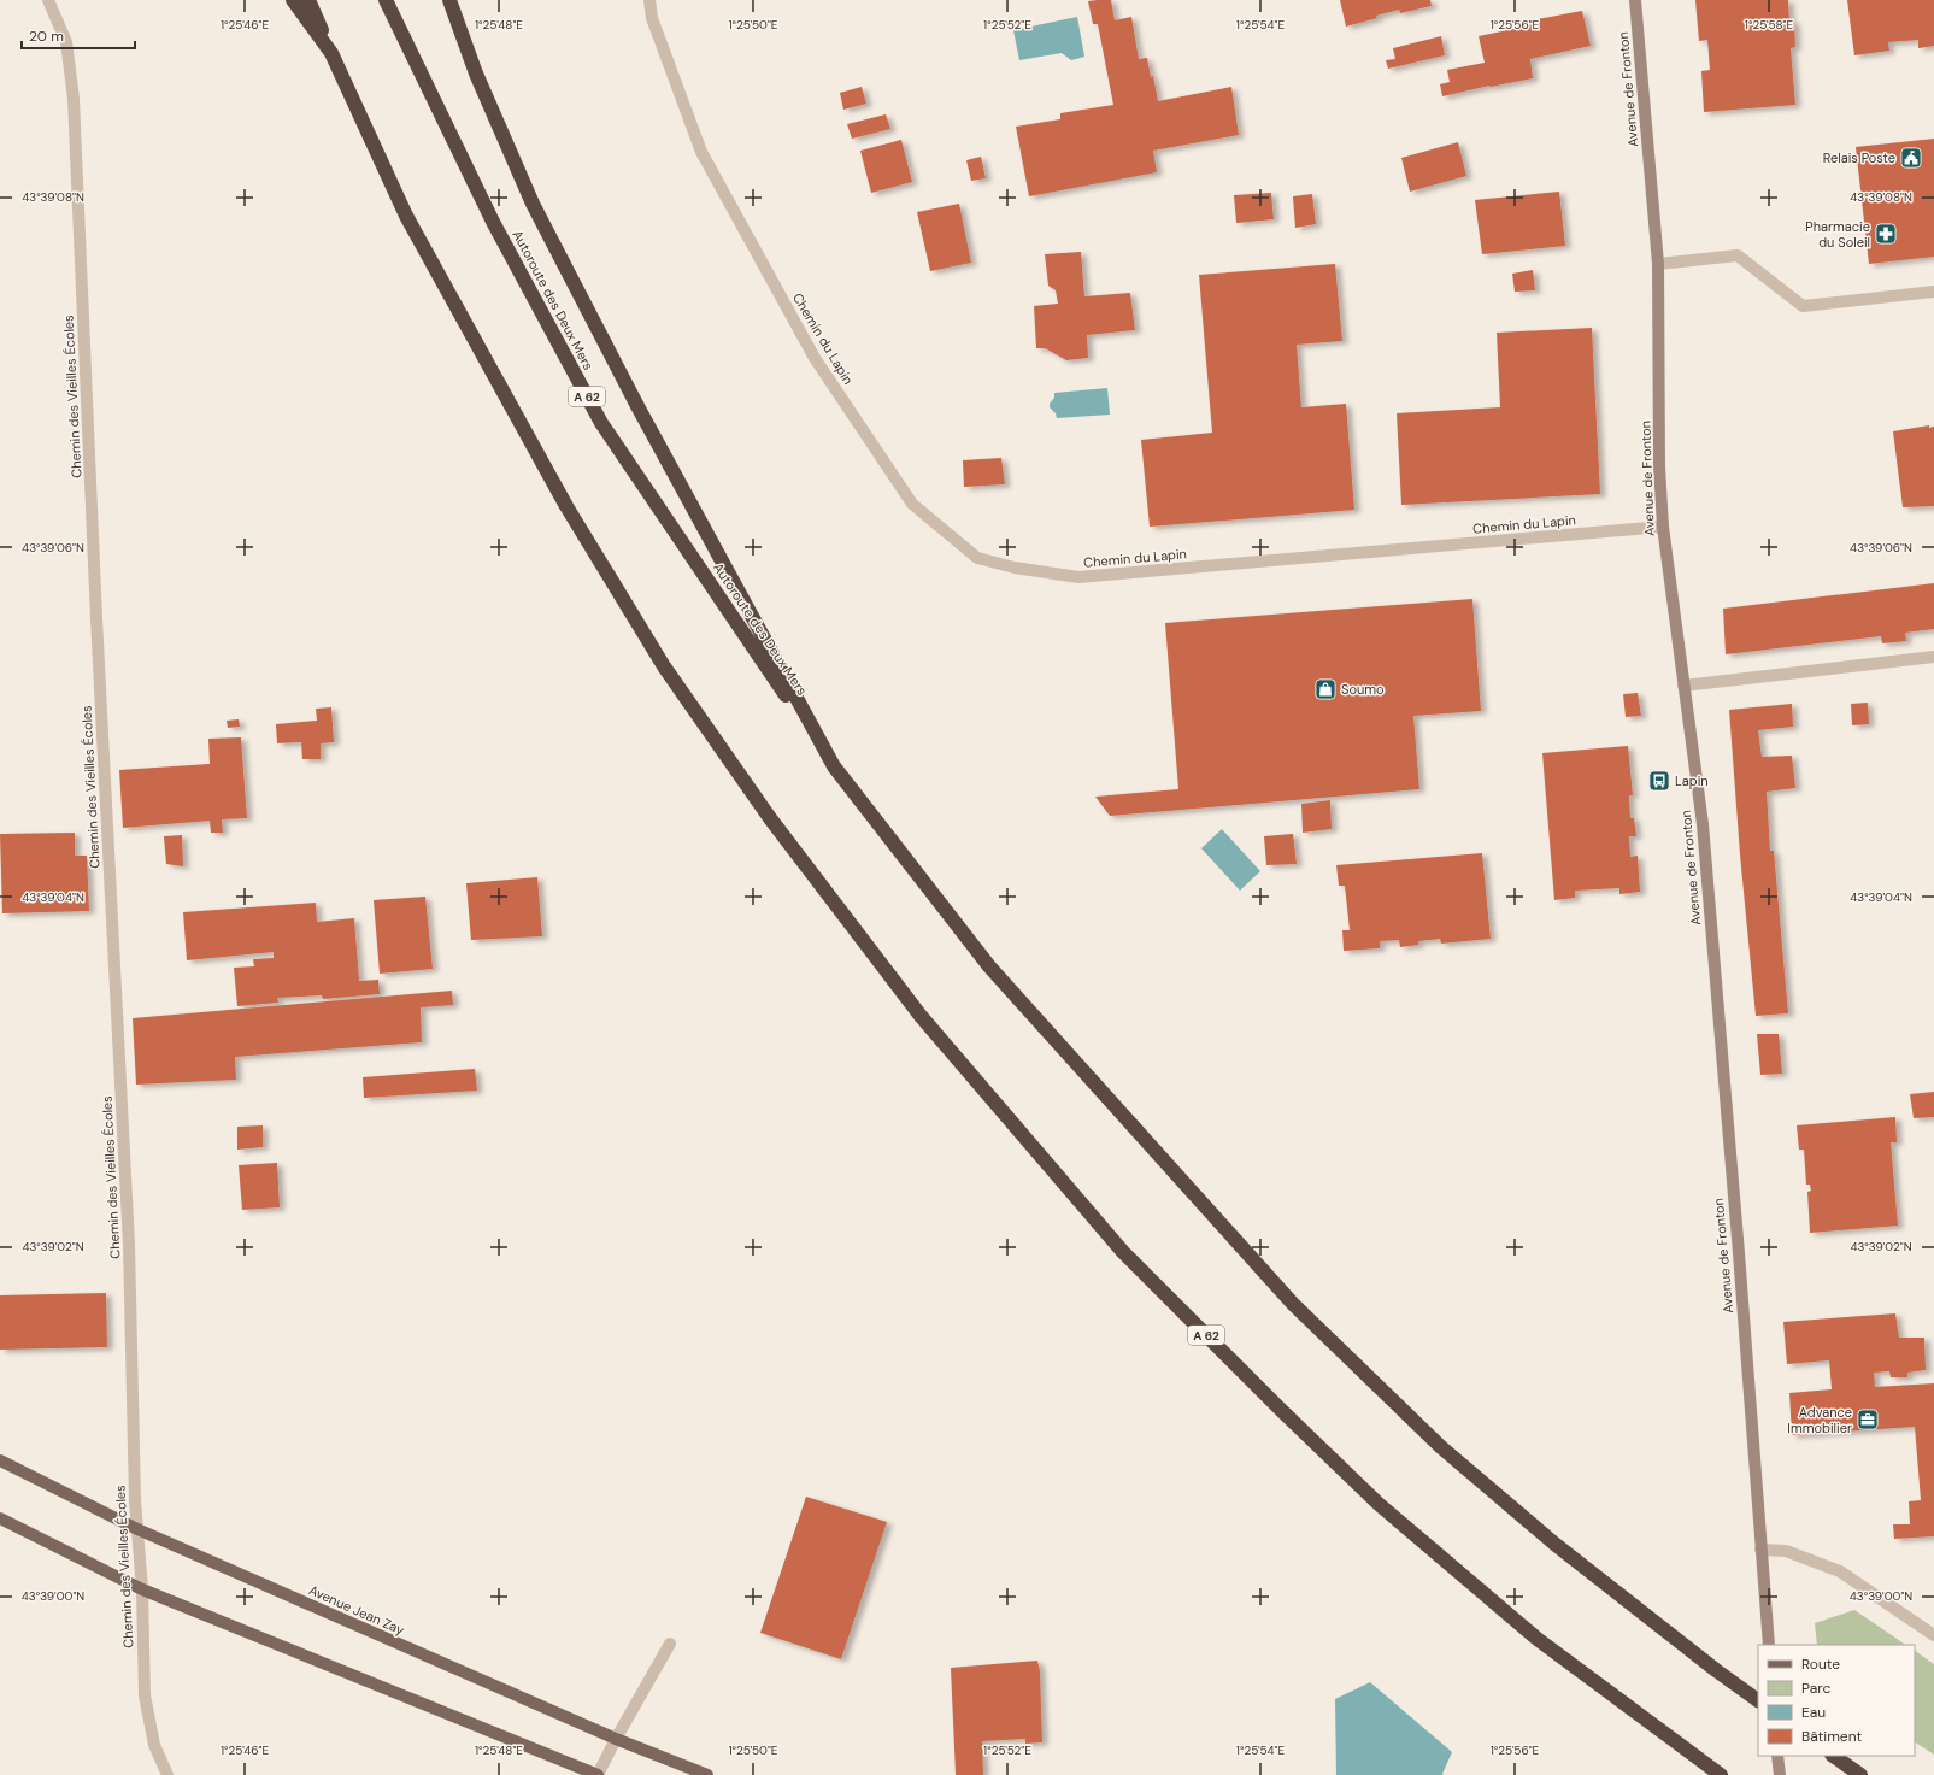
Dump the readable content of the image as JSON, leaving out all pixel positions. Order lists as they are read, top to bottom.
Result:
{
  "streets": {
    "highway": ["Autoroute des Deux Mers", "A 62"],
    "main road": ["Avenue de Fronton", "Avenue Jean Zay"],
    "street": ["Chemin du Lapin", "Chemin des Vieilles Écoles"]
  },
  "crossings": [
    ["Avenue de Fronton", "Chemin du Lapin"],
    ["Autoroute des Deux Mers", "A 62"],
    ["Chemin des Vieilles Écoles", "Avenue Jean Zay"]
  ],
  "places": {
    "public building": ["Relais Poste"],
    "pharmacy": ["Pharmacie du Soleil"],
    "shop": ["Soumo"],
    "bus stop": ["Lapin"],
    "office": ["Advance Immobilier"]
  },
  "legend": [
    "Route",
    "Parc",
    "Eau",
    "Bâtiment"
  ],
  "scale_bar": "20 m",
  "coordinates": [
    "1°25'46\"E",
    "1°25'48\"E",
    "1°25'50\"E",
    "1°25'52\"E",
    "1°25'54\"E",
    "1°25'56\"E",
    "1°25'58\"E",
    "43°39'08\"N",
    "43°39'06\"N",
    "43°39'04\"N",
    "43°39'02\"N",
    "43°39'00\"N"
  ]
}
